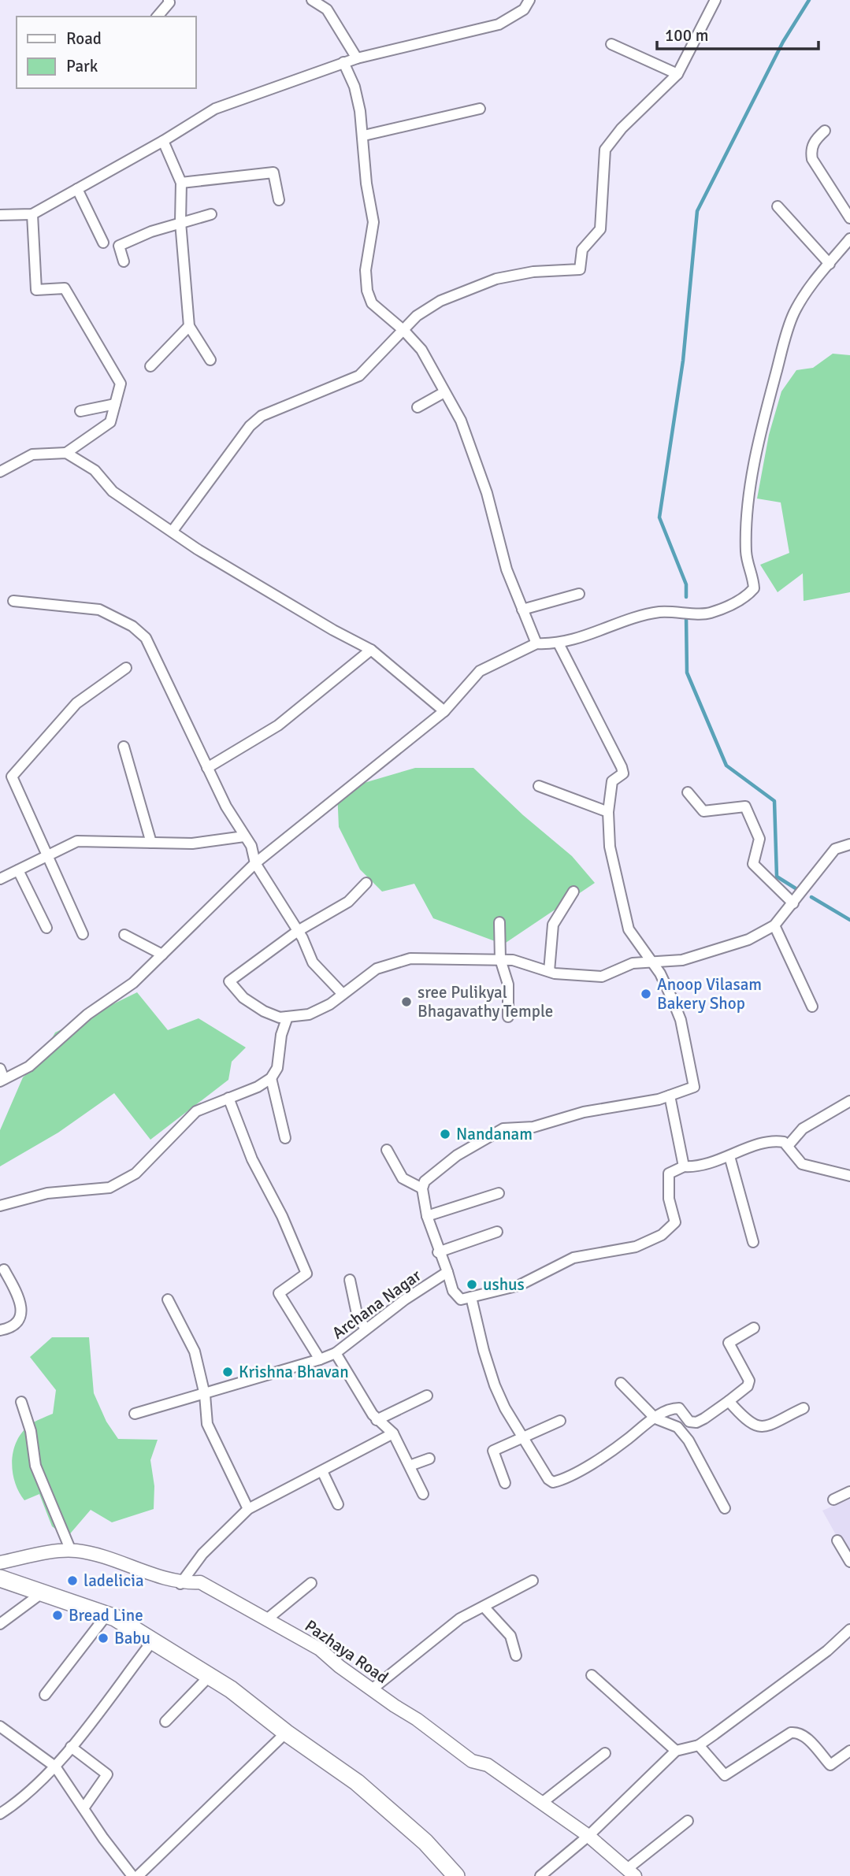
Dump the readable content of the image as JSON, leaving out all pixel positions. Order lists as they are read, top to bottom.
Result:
{
  "streets": {
    "street": ["Archana Nagar", "Pazhaya Road"]
  },
  "places": [
    "Anoop Vilasam Bakery Shop",
    "sree Pulikyal Bhagavathy Temple",
    "Nandanam",
    "ushus",
    "Krishna Bhavan",
    "ladelicia",
    "Bread Line",
    "Babu"
  ],
  "legend": ["Road", "Park"],
  "scale_bar": "100 m"
}
